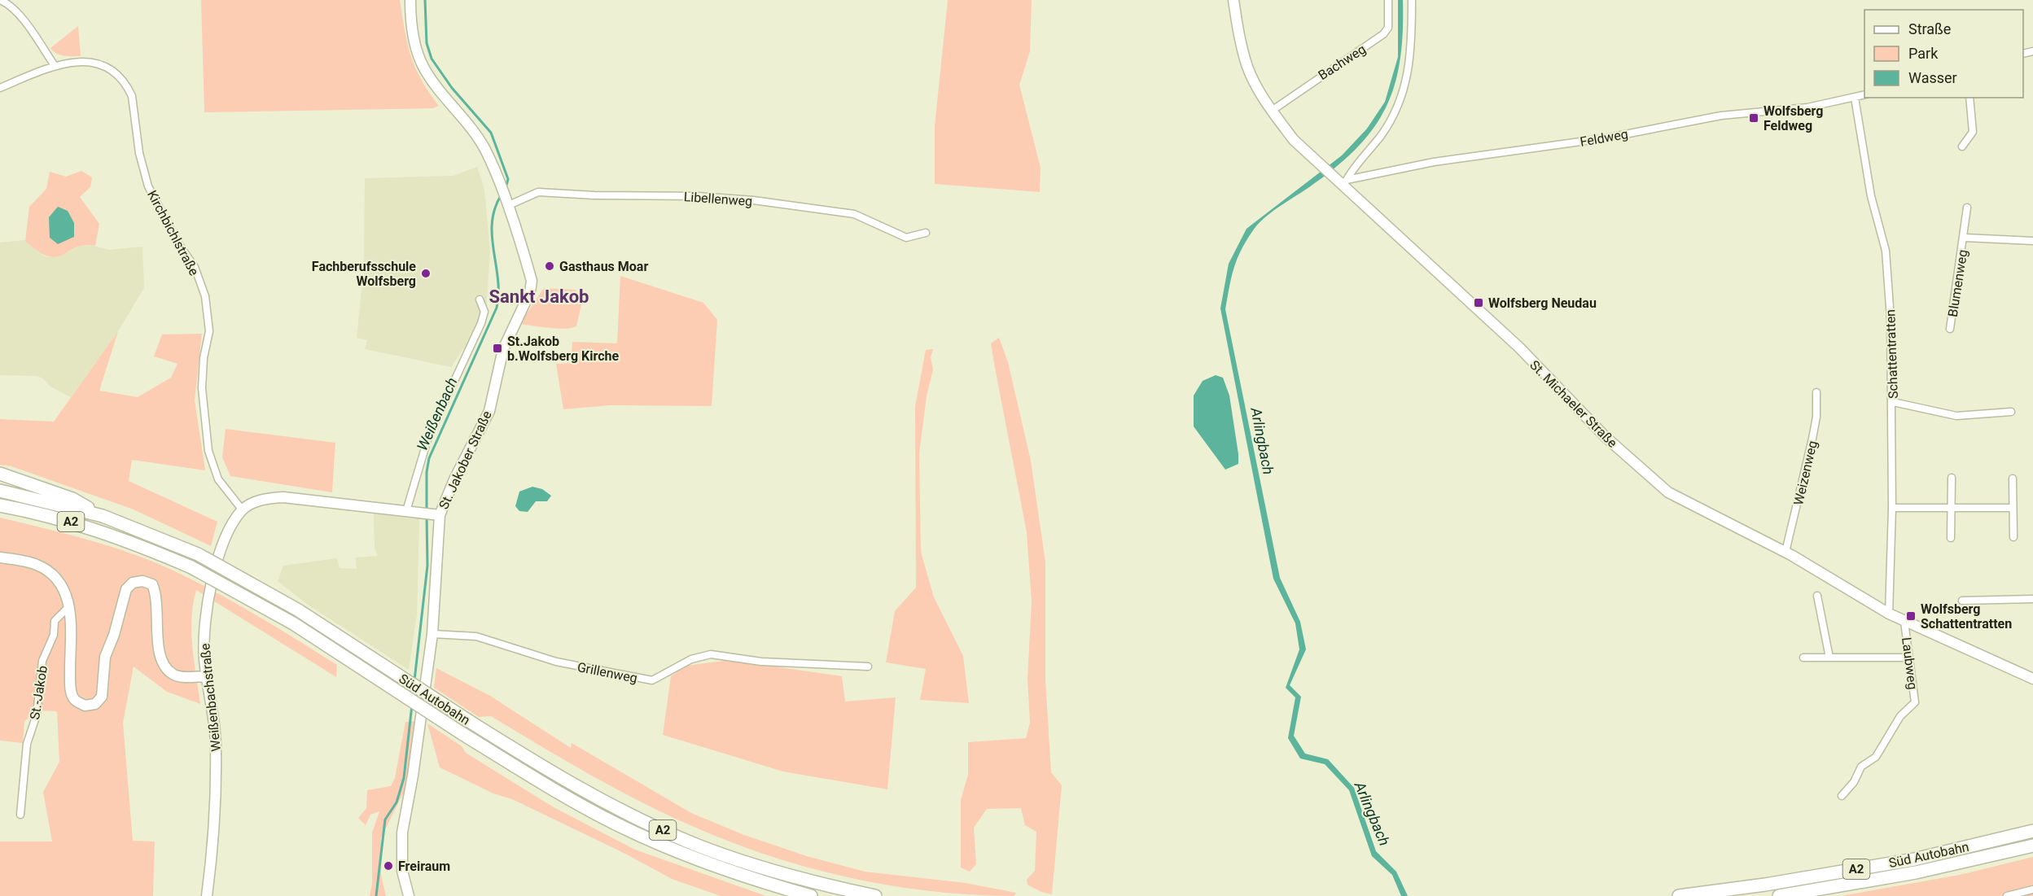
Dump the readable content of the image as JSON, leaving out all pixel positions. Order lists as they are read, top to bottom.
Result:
{
  "streets": {
    "highway": ["A2", "Süd Autobahn"],
    "main road": ["St. Michaeler Straße", "St. Jakober Straße", "Weißenbachstraße"],
    "street": [
      "Bachweg",
      "Feldweg",
      "Libellenweg",
      "Kirchbichlstraße",
      "Blumenweg",
      "Schattentratten",
      "Weizenweg",
      "Laubweg",
      "Grillenweg",
      "St.-Jakob"
    ]
  },
  "crossings": [
    ["Bachweg", "St. Michaeler Straße"],
    ["Feldweg", "Schattentratten"],
    ["Feldweg", "St. Michaeler Straße"],
    ["Libellenweg", "St. Jakober Straße"],
    ["Kirchbichlstraße", "Weißenbachstraße"],
    ["Schattentratten", "St. Michaeler Straße"],
    ["St. Michaeler Straße", "Weizenweg"],
    ["St. Michaeler Straße", "Laubweg"],
    ["St. Jakober Straße", "Grillenweg"]
  ],
  "districts": ["Sankt Jakob"],
  "water": ["Weißenbach", "Arlingbach"],
  "places": {
    "transit": [
      "Wolfsberg Feldweg",
      "Wolfsberg Neudau",
      "St.Jakob b.Wolfsberg Kirche",
      "Wolfsberg Schattentratten"
    ],
    "other": ["Gasthaus Moar", "Fachberufsschule Wolfsberg", "Freiraum"]
  },
  "legend": ["Straße", "Park", "Wasser"]
}
